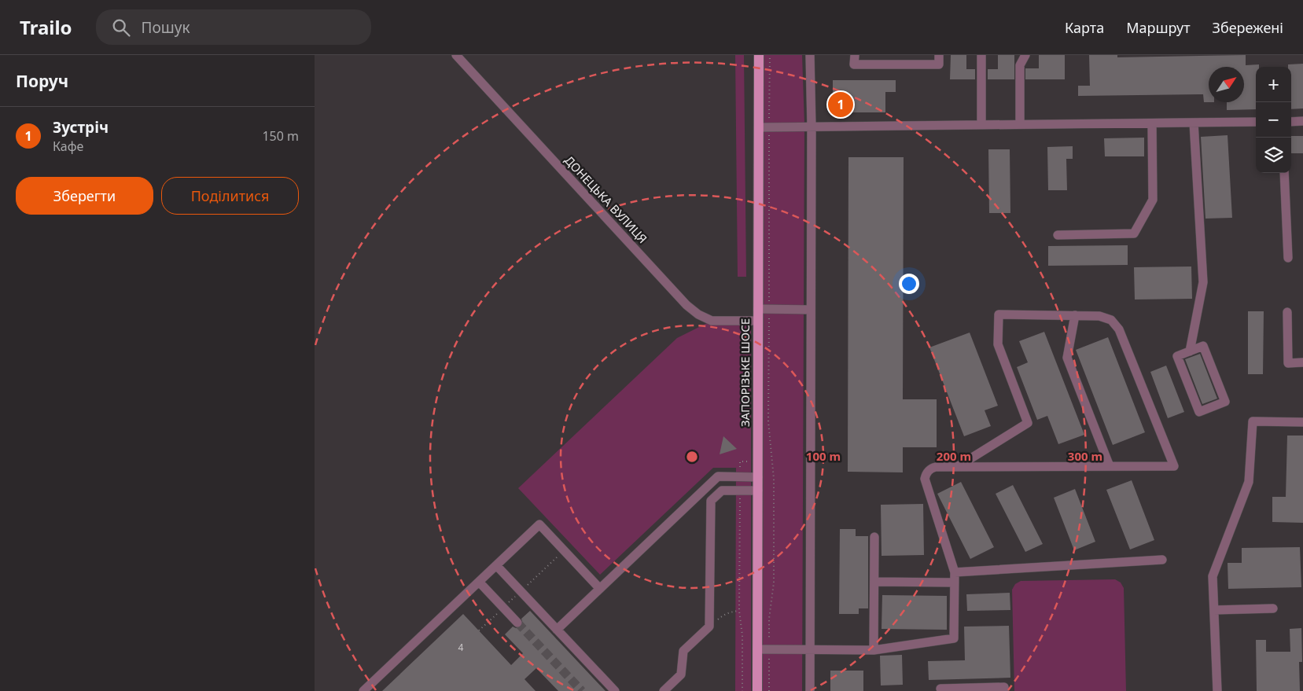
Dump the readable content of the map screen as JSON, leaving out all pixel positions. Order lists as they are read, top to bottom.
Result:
{
  "streets": {
    "main road": ["ЗАПОРІЗЬКЕ ШОСЕ"],
    "street": ["ДОНЕЦЬКА ВУЛИЦЯ"]
  },
  "crossings": [
    ["ДОНЕЦЬКА ВУЛИЦЯ", "ЗАПОРІЗЬКЕ ШОСЕ"]
  ],
  "house_numbers": ["4"],
  "north": "top right",
  "page": {
    "header": "Trailo",
    "search": "Пошук",
    "nav": ["Карта", "Маршрут", "Збережені"],
    "heading": "Поруч",
    "map_buttons": ["+", "−"],
    "pins": "1",
    "list": [
      {
        "mark": "1",
        "name": "Зустріч",
        "note": "Кафе",
        "value": "150 m"
      }
    ],
    "buttons": ["Зберегти", "Поділитися"]
  },
  "rings": ["100 m", "200 m", "300 m"]
}
